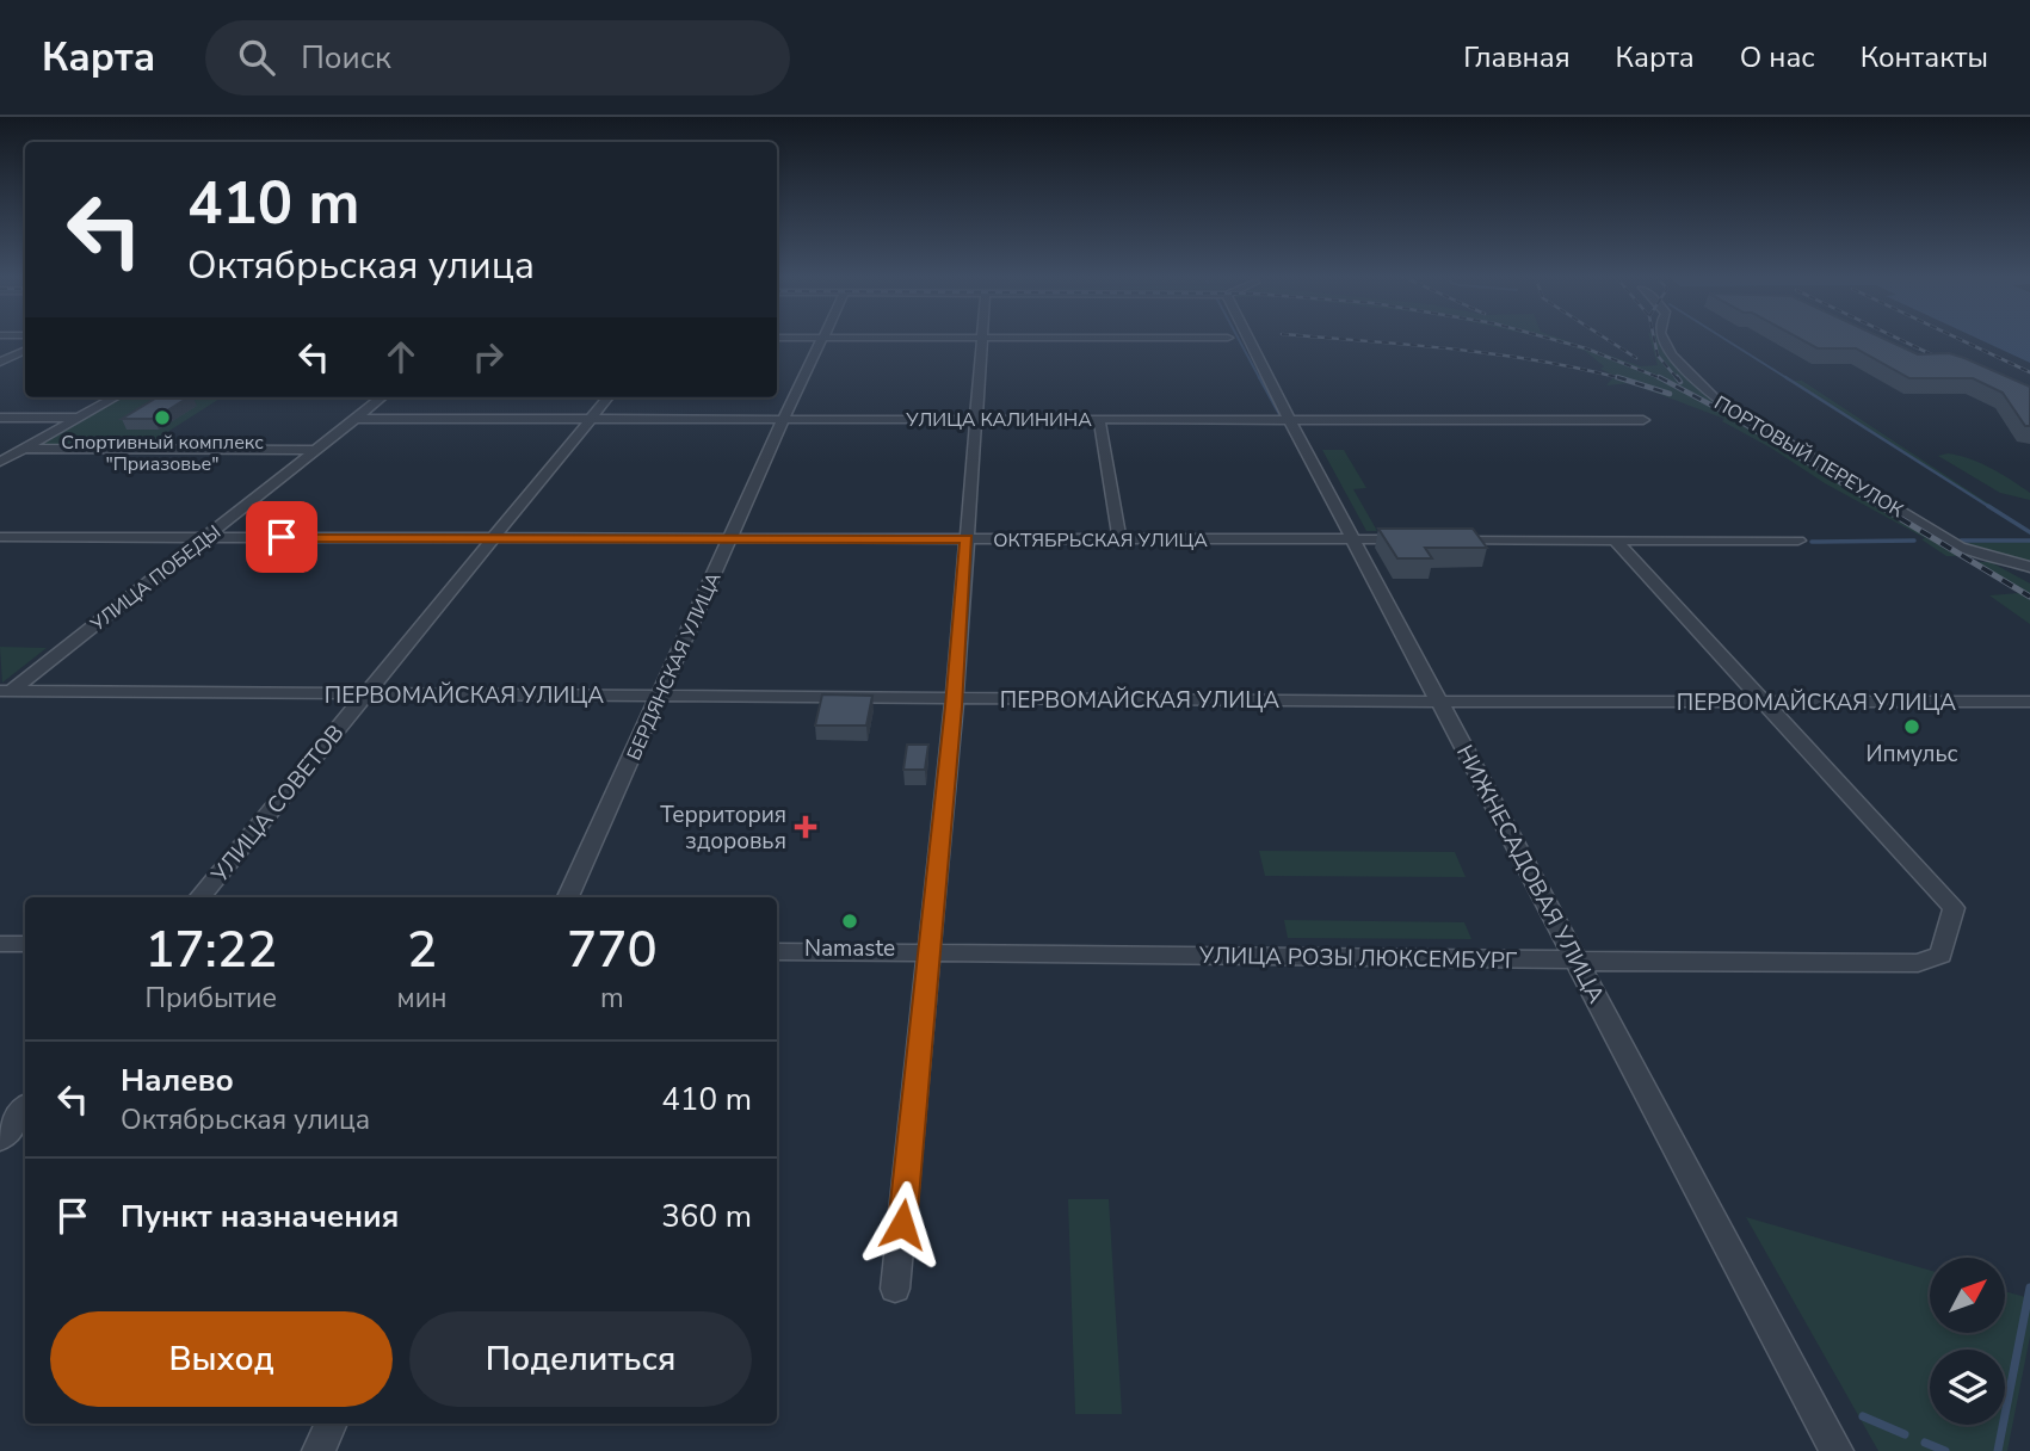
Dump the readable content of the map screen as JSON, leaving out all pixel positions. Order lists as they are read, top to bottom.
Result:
{
  "streets": {
    "street": [
      "УЛИЦА КАЛИНИНА",
      "ПОРТОВЫЙ ПЕРЕУЛОК",
      "ОКТЯБРЬСКАЯ УЛИЦА",
      "УЛИЦА ПОБЕДЫ",
      "БЕРДЯНСКАЯ УЛИЦА",
      "ПЕРВОМАЙСКАЯ УЛИЦА",
      "УЛИЦА СОВЕТОВ",
      "НИЖНЕСАДОВАЯ УЛИЦА",
      "УЛИЦА РОЗЫ ЛЮКСЕМБУРГ"
    ]
  },
  "crossings": [
    ["УЛИЦА КАЛИНИНА", "УЛИЦА ПОБЕДЫ"],
    ["УЛИЦА КАЛИНИНА", "БЕРДЯНСКАЯ УЛИЦА"],
    ["УЛИЦА КАЛИНИНА", "УЛИЦА СОВЕТОВ"],
    ["УЛИЦА КАЛИНИНА", "НИЖНЕСАДОВАЯ УЛИЦА"],
    ["ОКТЯБРЬСКАЯ УЛИЦА", "УЛИЦА ПОБЕДЫ"],
    ["ОКТЯБРЬСКАЯ УЛИЦА", "БЕРДЯНСКАЯ УЛИЦА"],
    ["ОКТЯБРЬСКАЯ УЛИЦА", "УЛИЦА СОВЕТОВ"],
    ["ОКТЯБРЬСКАЯ УЛИЦА", "НИЖНЕСАДОВАЯ УЛИЦА"],
    ["УЛИЦА ПОБЕДЫ", "ПЕРВОМАЙСКАЯ УЛИЦА"],
    ["БЕРДЯНСКАЯ УЛИЦА", "ПЕРВОМАЙСКАЯ УЛИЦА"],
    ["ПЕРВОМАЙСКАЯ УЛИЦА", "УЛИЦА СОВЕТОВ"],
    ["ПЕРВОМАЙСКАЯ УЛИЦА", "НИЖНЕСАДОВАЯ УЛИЦА"],
    ["ПЕРВОМАЙСКАЯ УЛИЦА", "УЛИЦА РОЗЫ ЛЮКСЕМБУРГ"],
    ["НИЖНЕСАДОВАЯ УЛИЦА", "УЛИЦА РОЗЫ ЛЮКСЕМБУРГ"]
  ],
  "places": {
    "other": ["Спортивный комплекс \"Приазовье\"", "Ипмульс", "Namaste"],
    "health": ["Территория здоровья"]
  },
  "north": "top right",
  "page": {
    "header": "Карта",
    "search": "Поиск",
    "nav": [
      "Главная",
      "Карта",
      "О нас",
      "Контакты"
    ],
    "turn": ["410 m", "Октябрьская улица"],
    "eta": [
      "17:22",
      "Прибытие",
      "2",
      "мин",
      "770",
      "m"
    ],
    "list": [
      {
        "name": "Налево",
        "note": "Октябрьская улица",
        "value": "410 m"
      },
      {
        "name": "Пункт назначения",
        "value": "360 m"
      }
    ],
    "buttons": ["Выход", "Поделиться"]
  }
}
